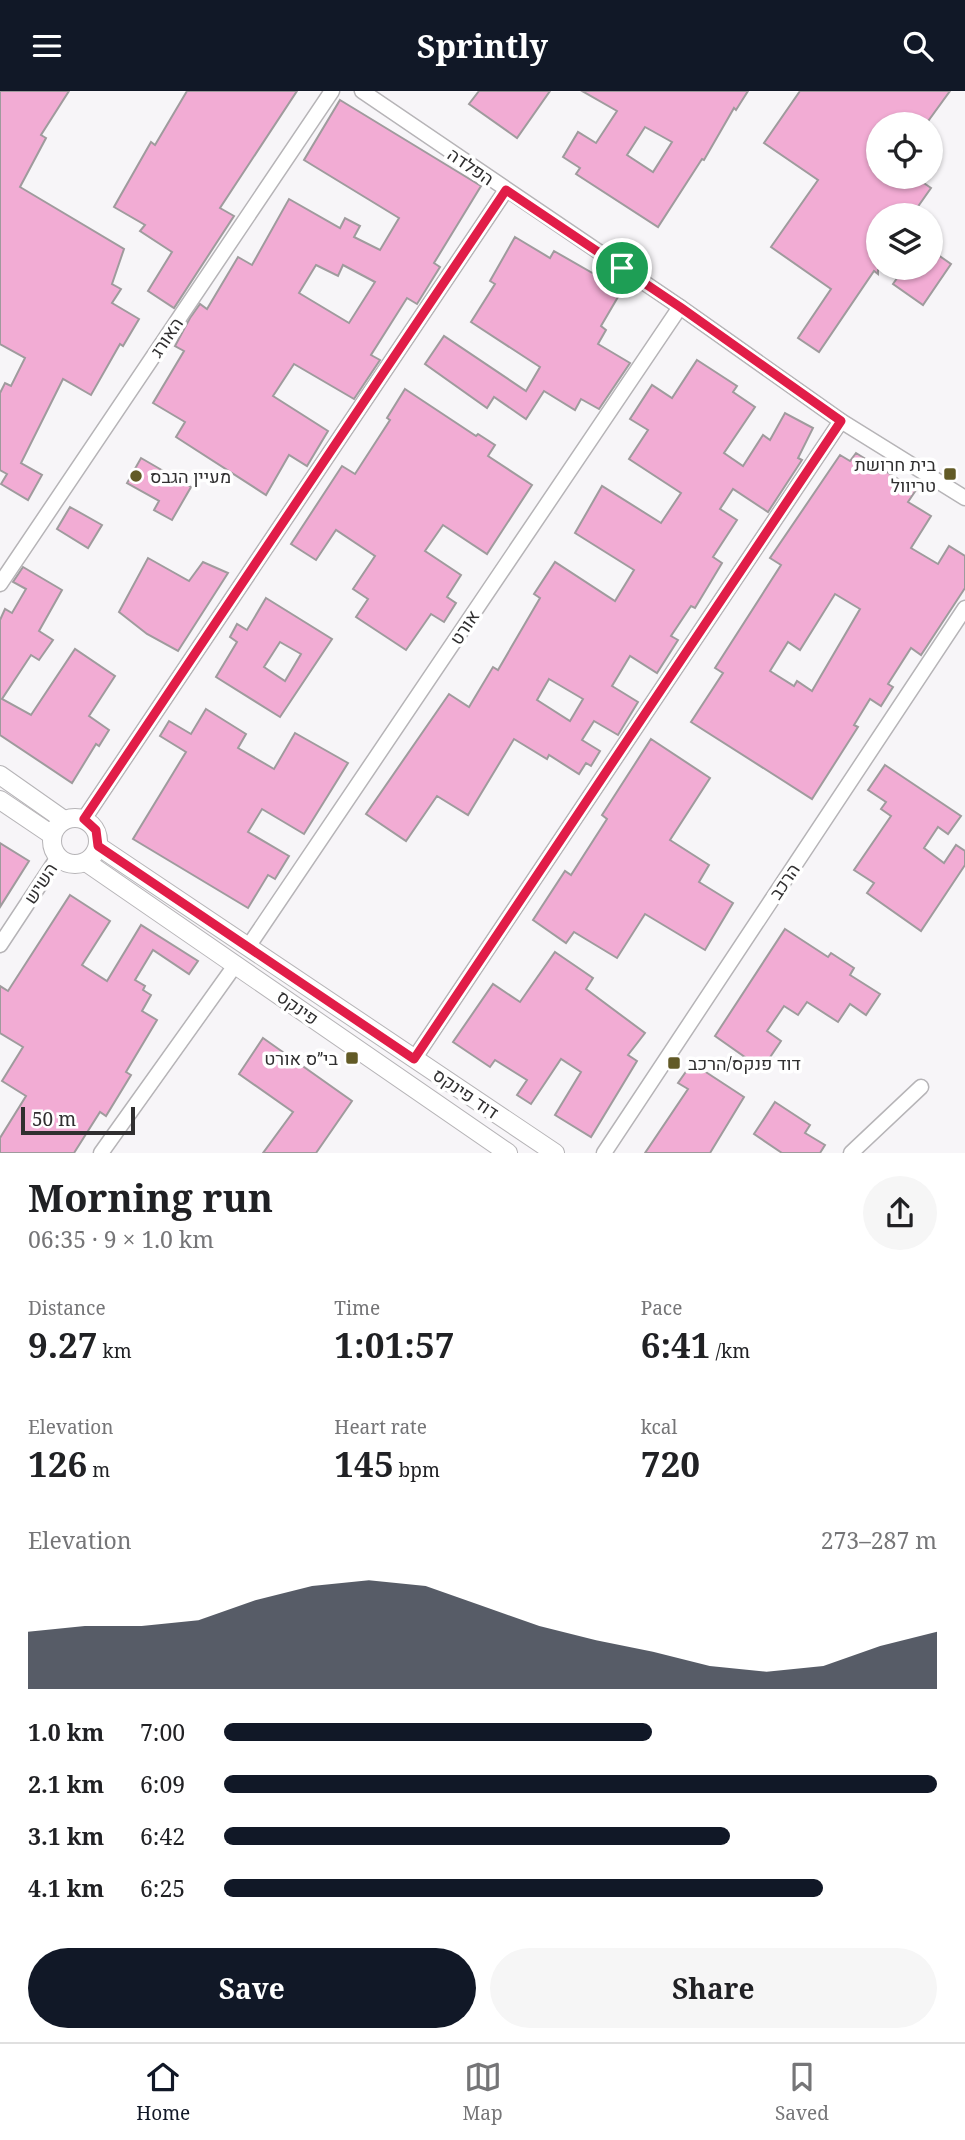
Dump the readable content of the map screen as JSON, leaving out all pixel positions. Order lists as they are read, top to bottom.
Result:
{
  "streets": {
    "street": [
      "הפלדה",
      "האורג",
      "אורט",
      "הרכב",
      "השיש",
      "פינקס",
      "דוד פינקס"
    ]
  },
  "crossings": [
    ["הפלדה", "אורט"],
    ["אורט", "דוד פינקס"],
    ["השיש", "פינקס"],
    ["השיש", "דוד פינקס"],
    ["פינקס", "דוד פינקס"]
  ],
  "places": {
    "transit": ["בית חרושת טריוול", "בי״ס אורט", "דוד פנקס/הרכב"],
    "other": ["מעיין הגבס"]
  },
  "scale_bar": "50 m",
  "page": {
    "header": "Sprintly",
    "scale": "50 m",
    "heading": ["Morning run", "06:35 · 9 × 1.0 km"],
    "stats": [
      ["Distance", "9.27 km"],
      ["Time", "1:01:57"],
      ["Pace", "6:41 /km"],
      ["Elevation", "126 m"],
      ["Heart rate", "145 bpm"],
      ["kcal", "720"]
    ],
    "chart": ["Elevation", "273–287 m"],
    "list": [
      {
        "name": "1.0 km",
        "note": "7:00"
      },
      {
        "name": "2.1 km",
        "note": "6:09"
      },
      {
        "name": "3.1 km",
        "note": "6:42"
      },
      {
        "name": "4.1 km",
        "note": "6:25"
      }
    ],
    "buttons": ["Save", "Share"],
    "tabs": ["Home", "Map", "Saved"]
  }
}
